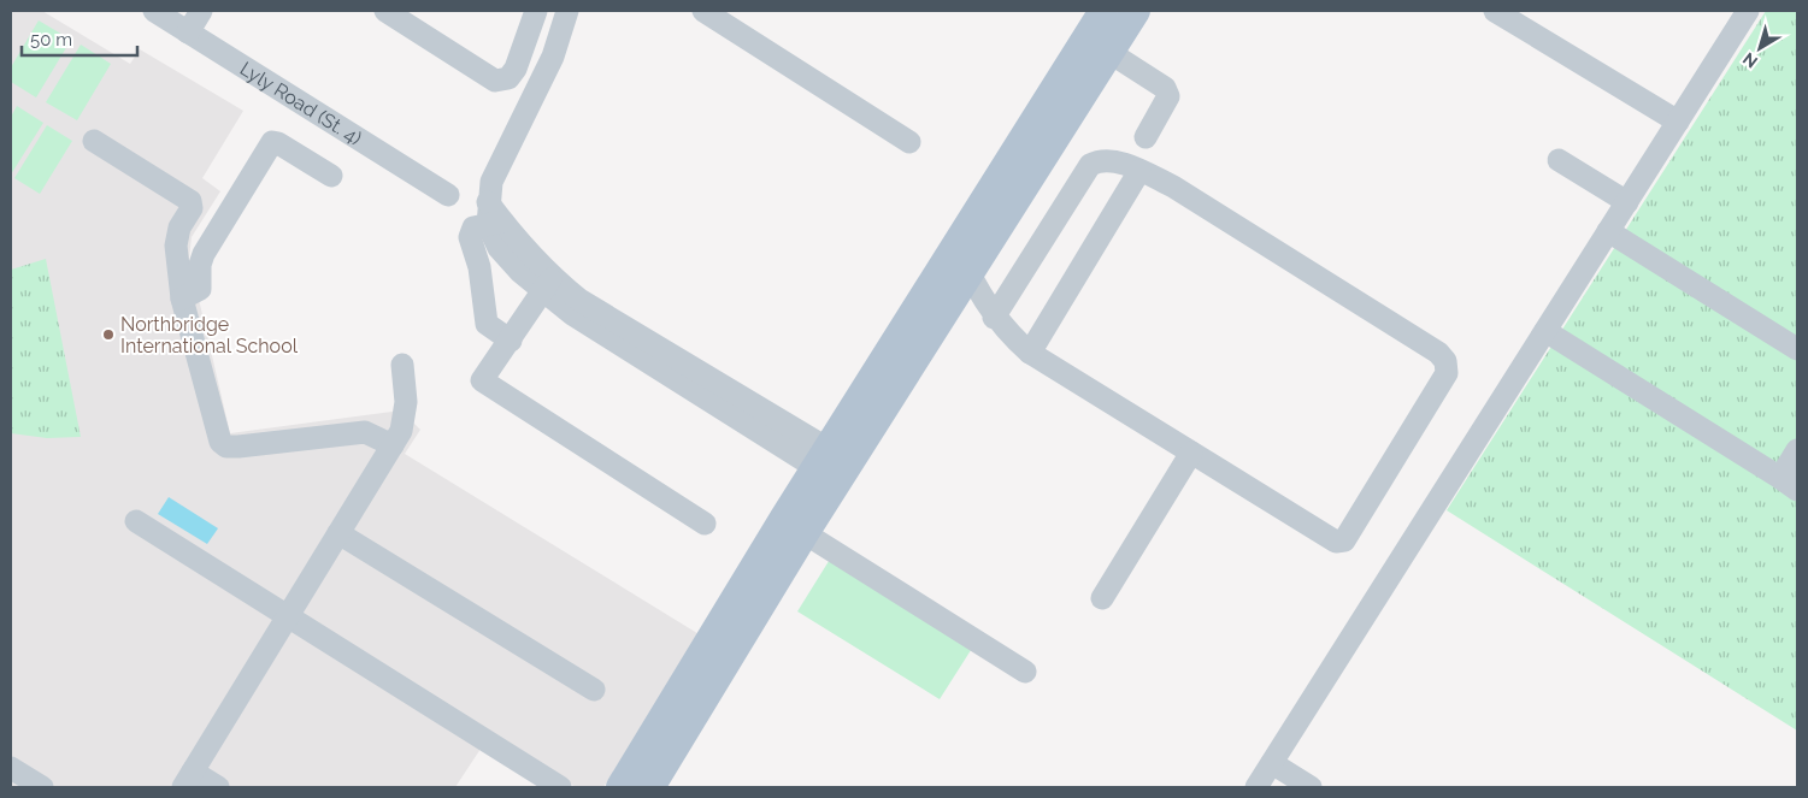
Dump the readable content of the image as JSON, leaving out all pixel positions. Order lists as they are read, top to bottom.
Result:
{
  "streets": {
    "street": ["Lyly Road (St. 4)"]
  },
  "places": ["Northbridge International School"],
  "scale_bar": "50 m",
  "north": "bottom left"
}
